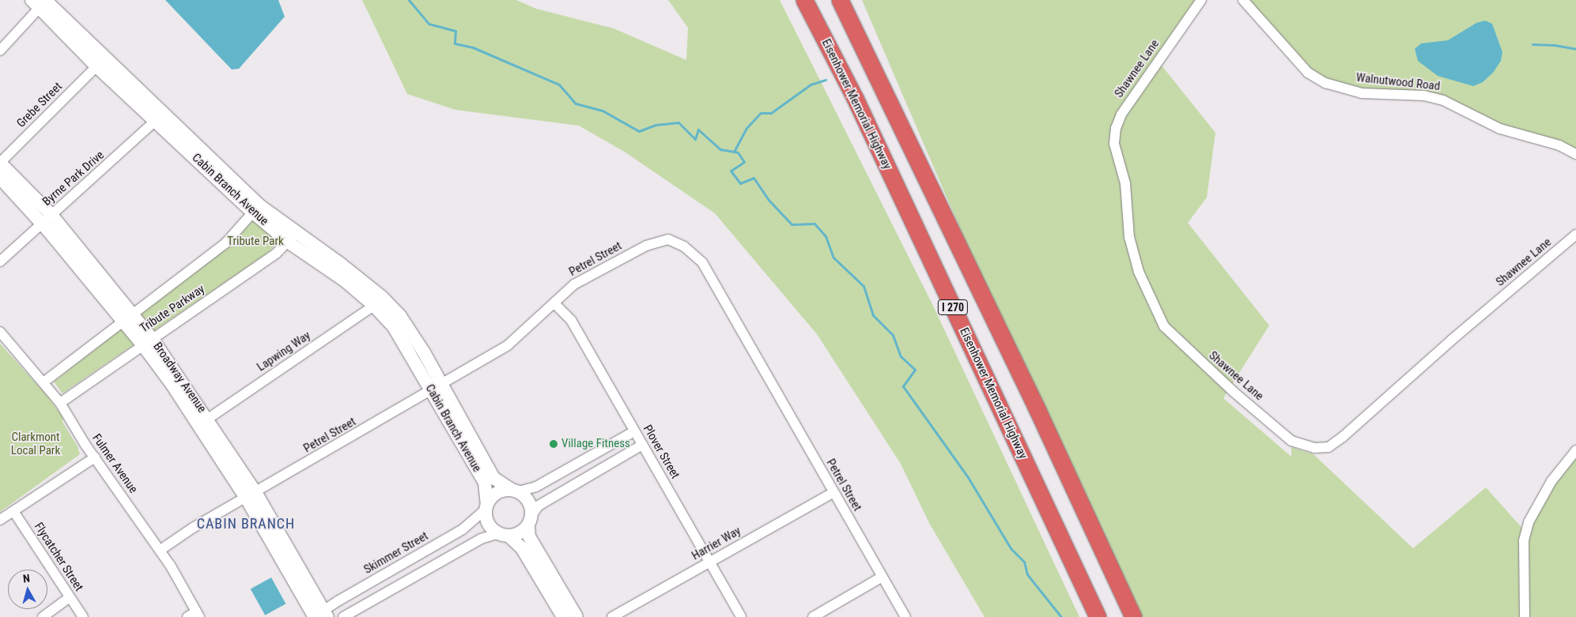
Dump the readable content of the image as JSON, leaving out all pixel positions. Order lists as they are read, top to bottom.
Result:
{
  "streets": {
    "highway": ["Eisenhower Memorial Highway", "I 270"],
    "street": [
      "Shawnee Lane",
      "Walnutwood Road",
      "Grebe Street",
      "Byrne Park Drive",
      "Cabin Branch Avenue",
      "Petrel Street",
      "Tribute Parkway",
      "Lapwing Way",
      "Broadway Avenue",
      "Plover Street",
      "Fulmer Avenue",
      "Harrier Way",
      "Skimmer Street",
      "Flycatcher Street"
    ]
  },
  "crossings": [
    ["Grebe Street", "Cabin Branch Avenue"],
    ["Grebe Street", "Broadway Avenue"],
    ["Byrne Park Drive", "Cabin Branch Avenue"],
    ["Byrne Park Drive", "Broadway Avenue"],
    ["Cabin Branch Avenue", "Petrel Street"],
    ["Cabin Branch Avenue", "Tribute Parkway"],
    ["Cabin Branch Avenue", "Lapwing Way"],
    ["Cabin Branch Avenue", "Skimmer Street"],
    ["Petrel Street", "Broadway Avenue"],
    ["Petrel Street", "Plover Street"],
    ["Petrel Street", "Fulmer Avenue"],
    ["Petrel Street", "Harrier Way"],
    ["Tribute Parkway", "Broadway Avenue"],
    ["Tribute Parkway", "Fulmer Avenue"],
    ["Lapwing Way", "Broadway Avenue"],
    ["Broadway Avenue", "Skimmer Street"],
    ["Plover Street", "Harrier Way"]
  ],
  "districts": ["CABIN BRANCH"],
  "parks": ["Tribute Park", "Clarkmont Local Park"],
  "places": ["Village Fitness"],
  "north": "top"
}
